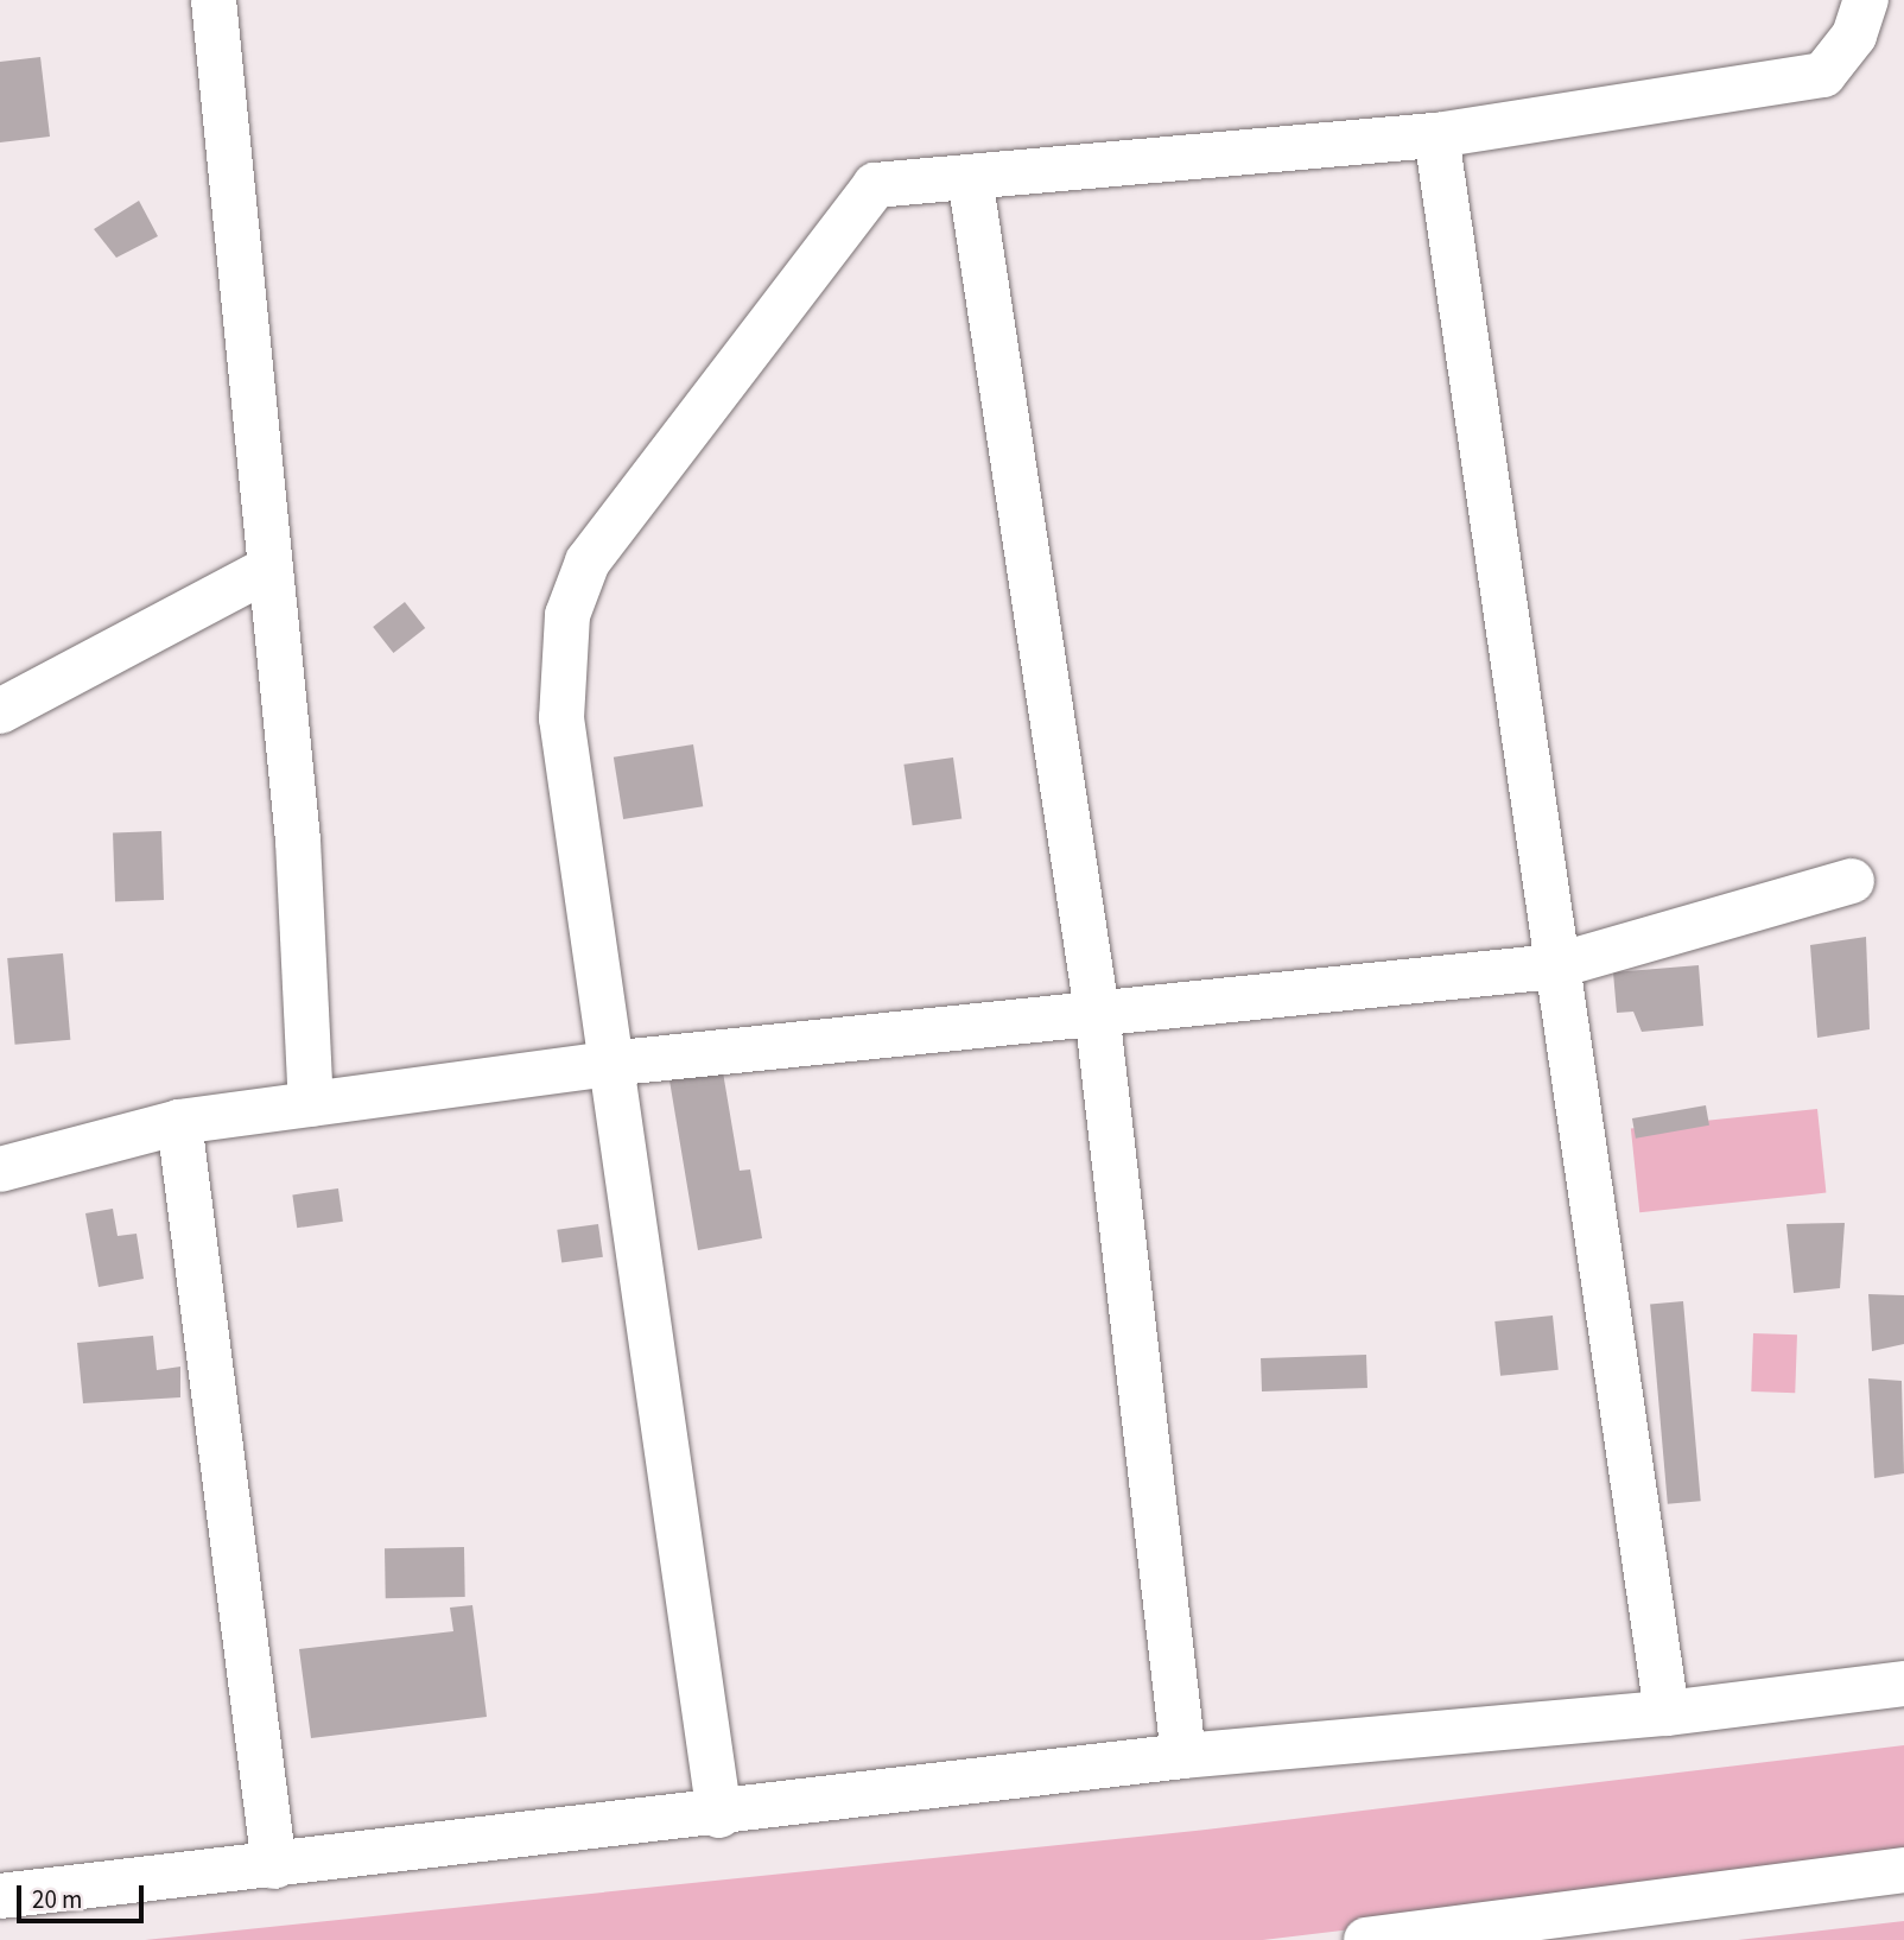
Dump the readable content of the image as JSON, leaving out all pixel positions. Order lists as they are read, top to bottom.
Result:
{
  "scale_bar": "20 m"
}
